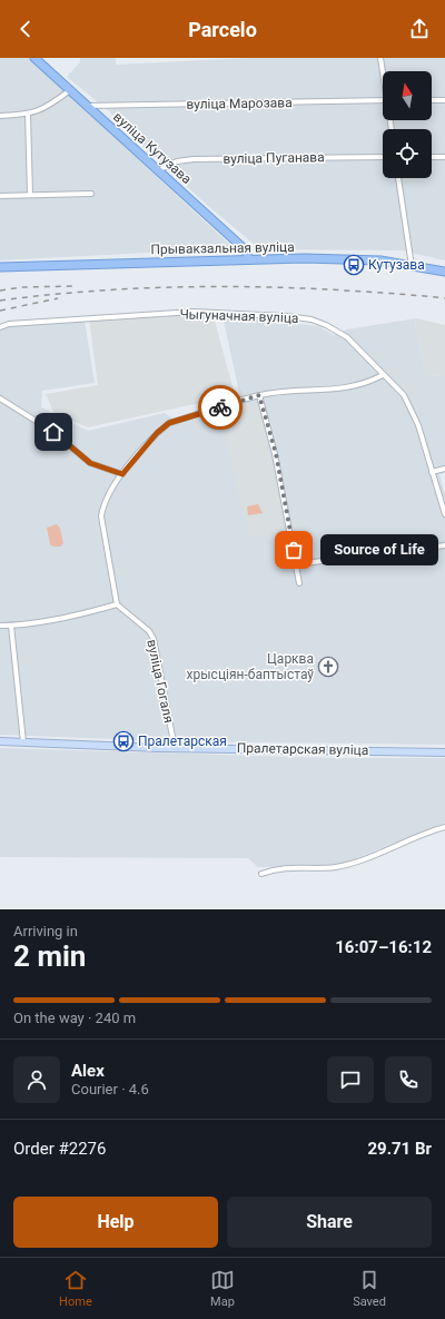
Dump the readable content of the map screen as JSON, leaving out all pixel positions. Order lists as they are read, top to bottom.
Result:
{
  "streets": {
    "main road": ["вуліца Кутузава", "Прывакзальная вуліца", "Пралетарская вуліца"],
    "street": [
      "вуліца Марозава",
      "вуліца Пуганава",
      "Чыгуначная вуліца",
      "вуліца Гогаля"
    ]
  },
  "crossings": [
    ["вуліца Марозава", "вуліца Кутузава"],
    ["вуліца Кутузава", "вуліца Пуганава"],
    ["вуліца Кутузава", "Прывакзальная вуліца"],
    ["вуліца Гогаля", "Пралетарская вуліца"]
  ],
  "places": {
    "bus stop": ["Кутузава", "Пралетарская"],
    "other": ["Source of Life"],
    "church": ["Царква хрысціян-баптыстаў"]
  },
  "north": "top",
  "page": {
    "header": "Parcelo",
    "bubble": "Source of Life",
    "heading": ["2 min", "Arriving in", "16:07–16:12"],
    "panel": [
      "Alex",
      "Courier · 4.6",
      "Order #2276",
      "29.71 Br"
    ],
    "bar": "On the way · 240 m",
    "buttons": ["Help", "Share"],
    "tabs": ["Home", "Map", "Saved"]
  }
}
